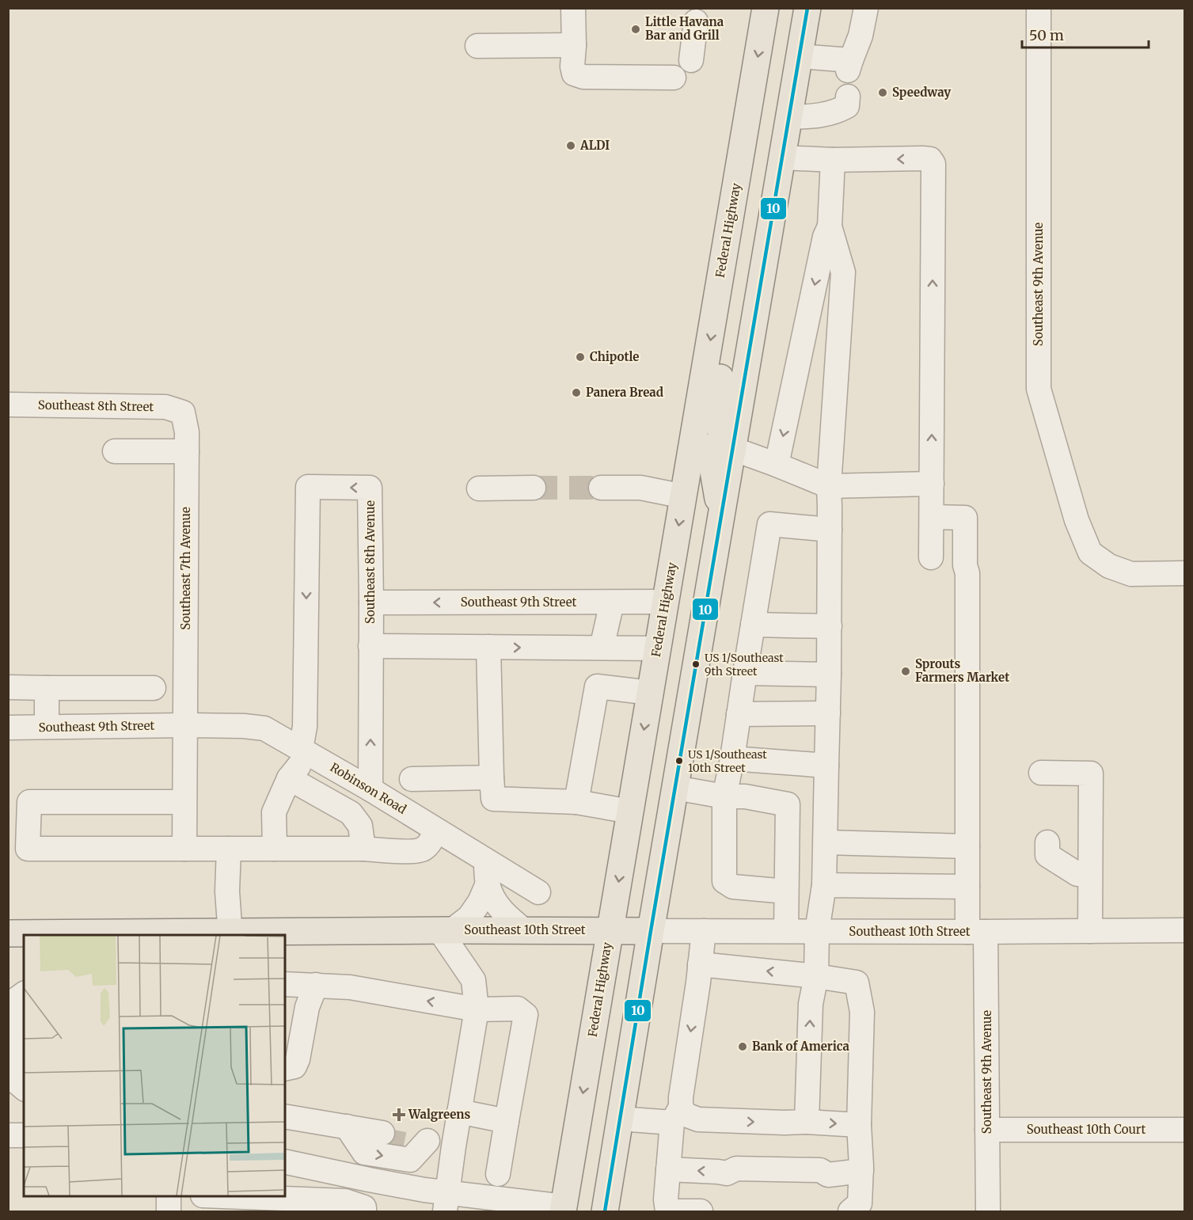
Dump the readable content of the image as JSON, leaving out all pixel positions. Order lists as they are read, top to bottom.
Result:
{
  "streets": {
    "main road": ["Federal Highway", "Southeast 10th Street"],
    "street": [
      "Southeast 9th Avenue",
      "Southeast 8th Street",
      "Southeast 8th Avenue",
      "Southeast 7th Avenue",
      "Southeast 9th Street",
      "Robinson Road",
      "Southeast 10th Court"
    ]
  },
  "crossings": [
    ["Federal Highway", "Southeast 9th Street"],
    ["Federal Highway", "Southeast 10th Street"],
    ["Southeast 9th Avenue", "Southeast 10th Street"],
    ["Southeast 9th Avenue", "Southeast 10th Court"],
    ["Southeast 8th Street", "Southeast 7th Avenue"],
    ["Southeast 8th Avenue", "Southeast 9th Street"],
    ["Southeast 8th Avenue", "Robinson Road"],
    ["Southeast 7th Avenue", "Southeast 9th Street"],
    ["Southeast 7th Avenue", "Robinson Road"],
    ["Southeast 9th Street", "Robinson Road"]
  ],
  "places": {
    "other": [
      "Little Havana Bar and Grill",
      "Speedway",
      "ALDI",
      "Chipotle",
      "Panera Bread",
      "US 1/Southeast 9th Street",
      "Sprouts Farmers Market",
      "US 1/Southeast 10th Street",
      "Bank of America"
    ],
    "health": ["Walgreens"]
  },
  "lines": ["transit line 10"],
  "scale_bar": "50 m"
}
